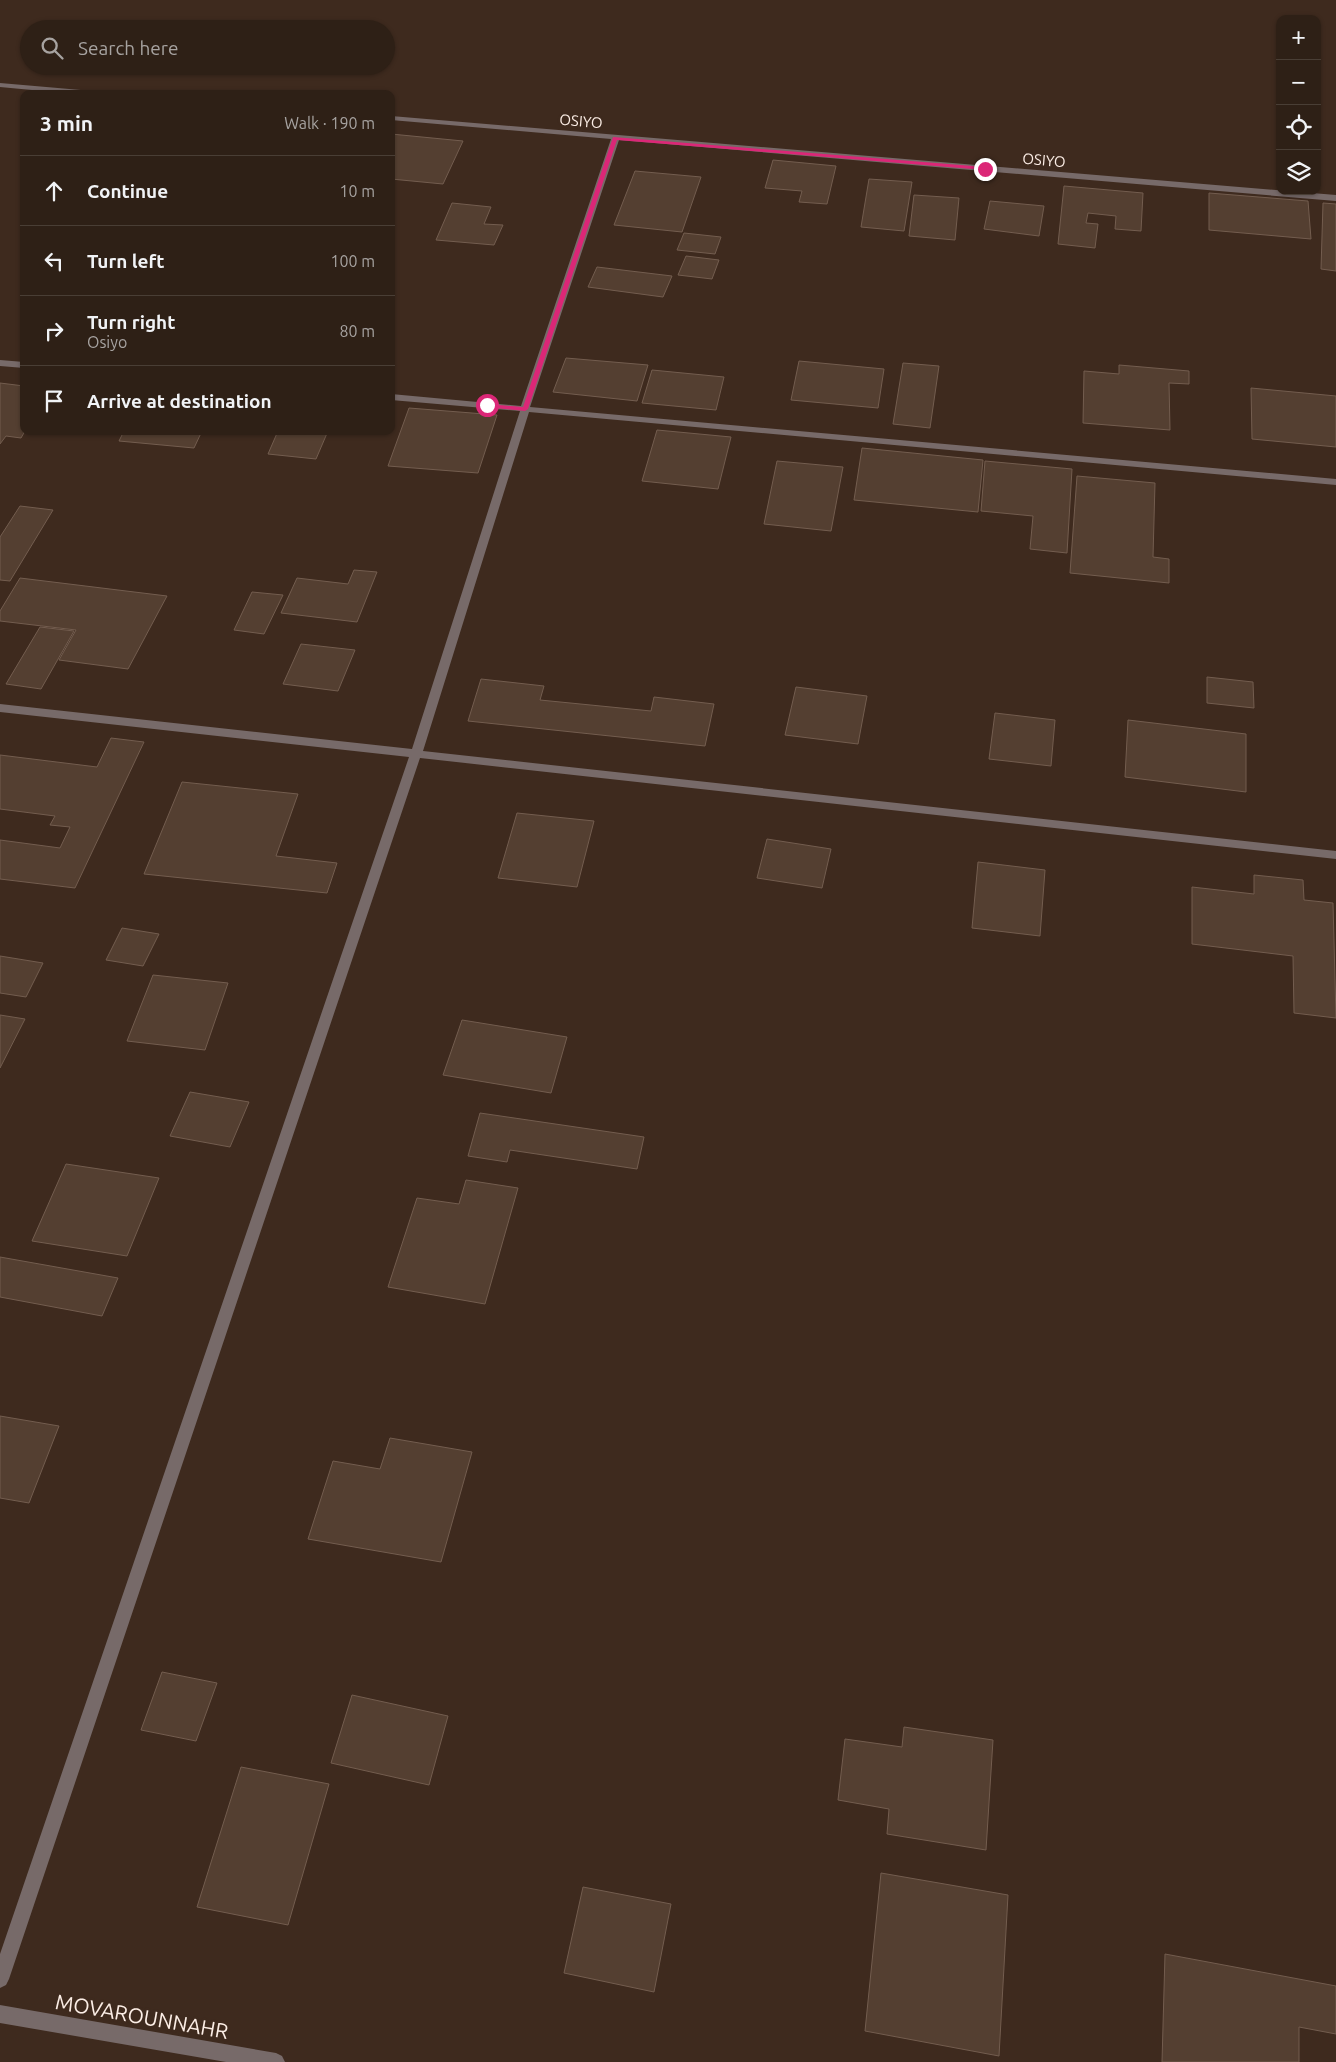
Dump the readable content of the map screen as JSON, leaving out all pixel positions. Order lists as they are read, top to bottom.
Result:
{
  "streets": {
    "street": ["OSIYO", "MOVAROUNNAHR"]
  },
  "page": {
    "map_buttons": ["+", "−"],
    "search": "Search here",
    "heading": ["3 min", "Walk · 190 m"],
    "list": [
      ["Continue", "10 m"],
      ["Turn left", "100 m"],
      ["Turn right", "Osiyo", "80 m"],
      "Arrive at destination"
    ]
  }
}
